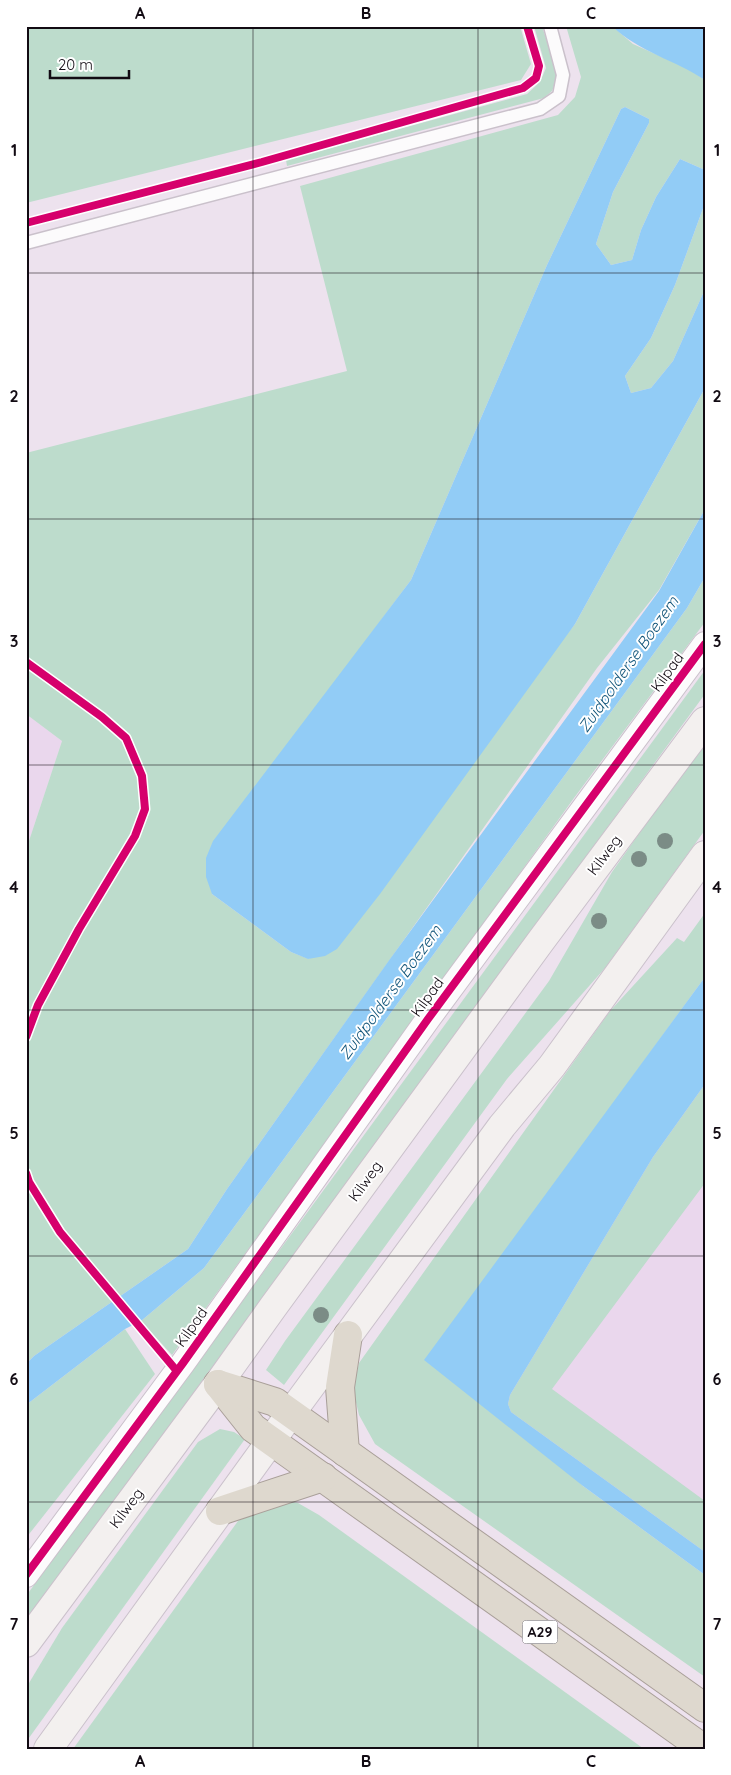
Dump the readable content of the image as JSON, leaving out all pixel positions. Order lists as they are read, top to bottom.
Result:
{
  "streets": {
    "highway": ["A29"],
    "main road": ["Kilweg"],
    "street": ["Kilpad"]
  },
  "crossings": [
    ["Kilweg", "A29"]
  ],
  "water": ["Zuidpolderse Boezem"],
  "scale_bar": "20 m",
  "grid": {
    "columns": ["A", "B", "C"],
    "rows": [
      "1",
      "2",
      "3",
      "4",
      "5",
      "6",
      "7"
    ]
  }
}
